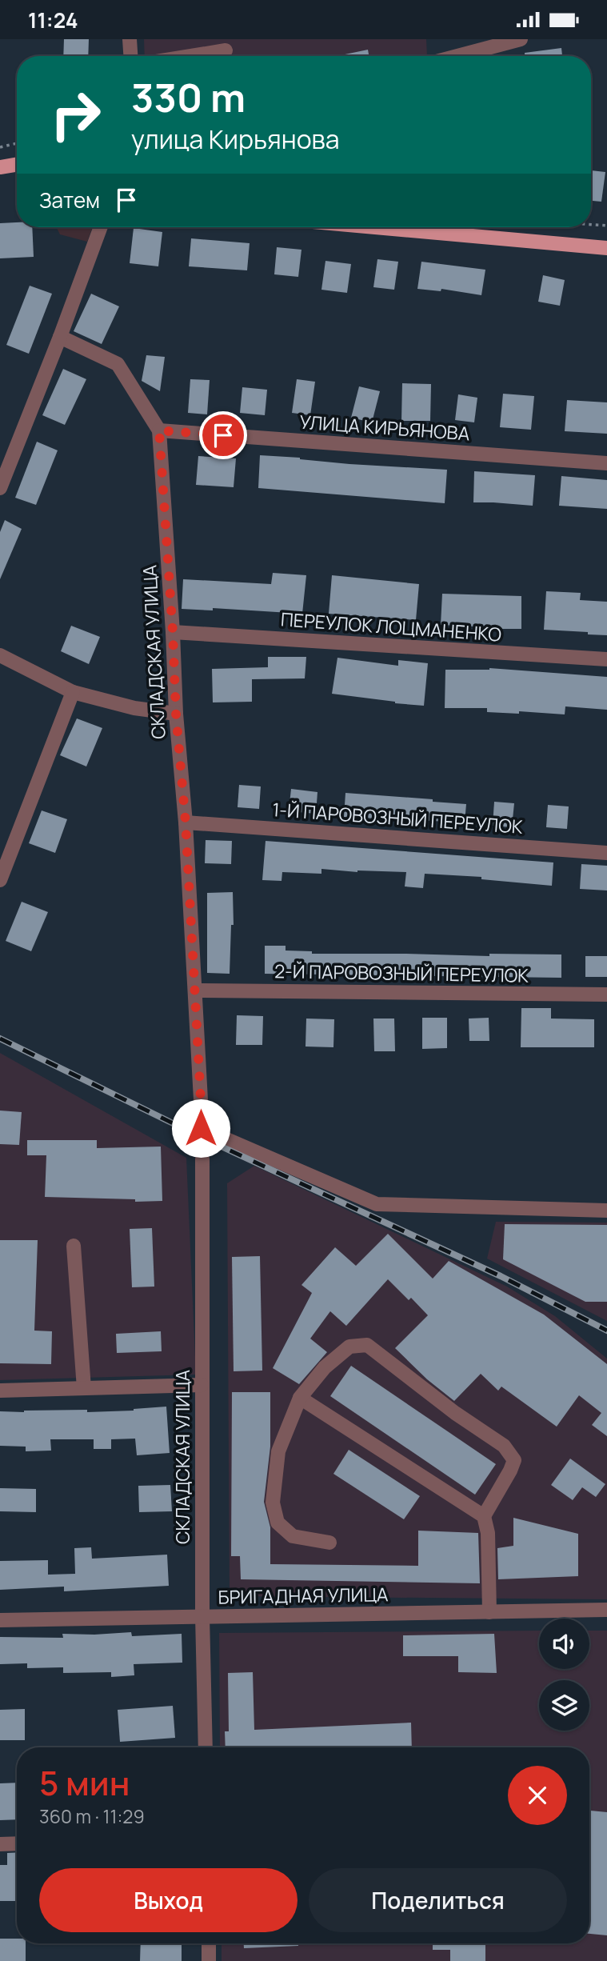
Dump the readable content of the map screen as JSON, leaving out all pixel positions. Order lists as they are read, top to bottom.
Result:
{
  "streets": {
    "street": [
      "УЛИЦА КИРЬЯНОВА",
      "ПЕРЕУЛОК ЛОЦМАНЕНКО",
      "СКЛАДСКАЯ УЛИЦА",
      "1-Й ПАРОВОЗНЫЙ ПЕРЕУЛОК",
      "2-Й ПАРОВОЗНЫЙ ПЕРЕУЛОК",
      "БРИГАДНАЯ УЛИЦА"
    ]
  },
  "crossings": [
    ["УЛИЦА КИРЬЯНОВА", "СКЛАДСКАЯ УЛИЦА"],
    ["ПЕРЕУЛОК ЛОЦМАНЕНКО", "СКЛАДСКАЯ УЛИЦА"],
    ["СКЛАДСКАЯ УЛИЦА", "1-Й ПАРОВОЗНЫЙ ПЕРЕУЛОК"],
    ["СКЛАДСКАЯ УЛИЦА", "2-Й ПАРОВОЗНЫЙ ПЕРЕУЛОК"],
    ["СКЛАДСКАЯ УЛИЦА", "БРИГАДНАЯ УЛИЦА"]
  ],
  "page": {
    "status": "11:24",
    "turn": ["330 m", "улица Кирьянова"],
    "then": "Затем",
    "heading": ["5 мин", "360 m · 11:29"],
    "buttons": ["Выход", "Поделиться"]
  }
}
